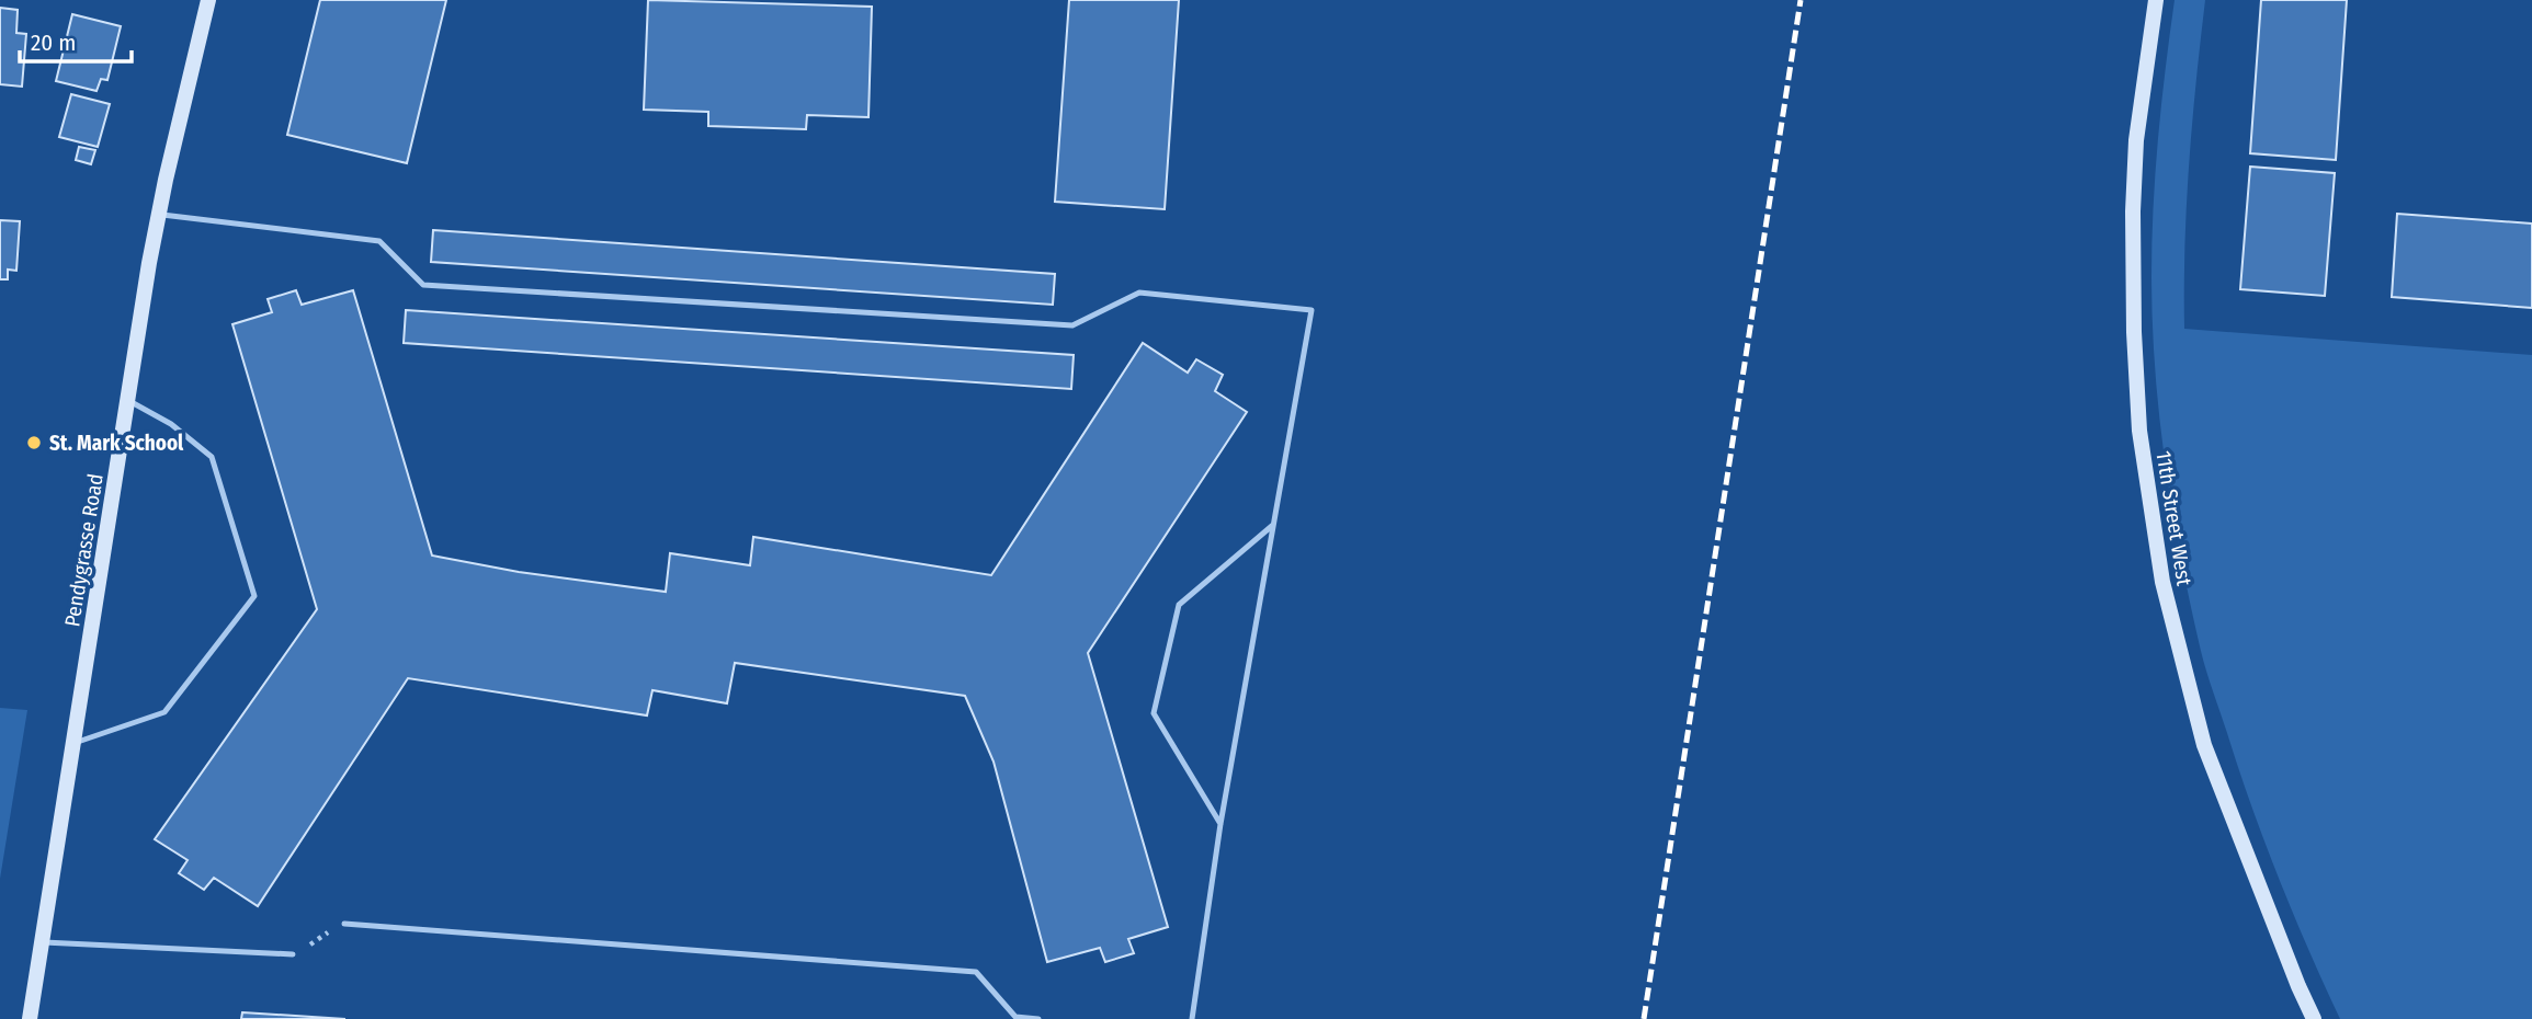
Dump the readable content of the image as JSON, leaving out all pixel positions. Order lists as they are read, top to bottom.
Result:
{
  "streets": {
    "street": ["11th Street West", "Pendygrasse Road"]
  },
  "places": ["St. Mark School"],
  "scale_bar": "20 m"
}
